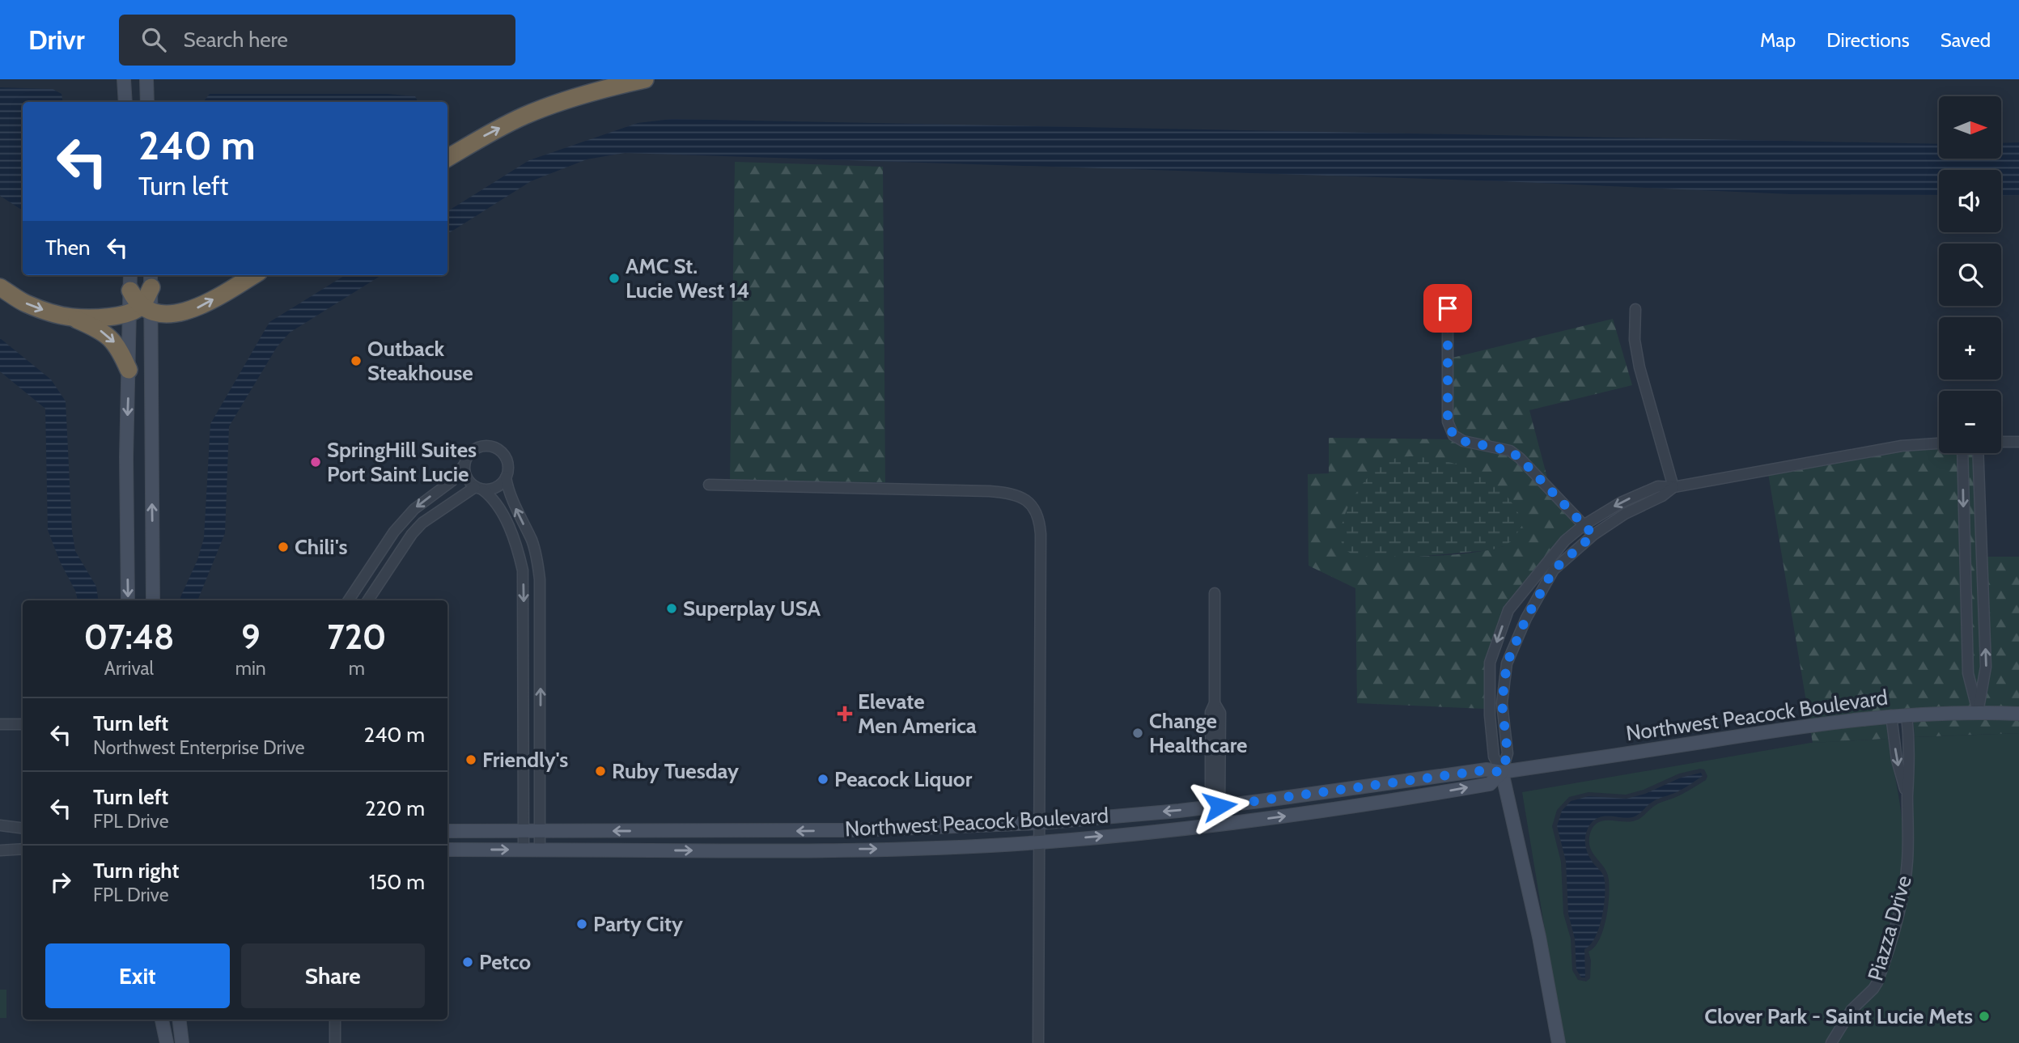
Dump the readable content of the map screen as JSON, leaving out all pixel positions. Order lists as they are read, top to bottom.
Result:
{
  "streets": {
    "street": ["Northwest Peacock Boulevard", "Piazza Drive"]
  },
  "crossings": [
    ["Northwest Peacock Boulevard", "Piazza Drive"]
  ],
  "places": {
    "other": [
      "AMC St. Lucie West 14",
      "Outback Steakhouse",
      "SpringHill Suites Port Saint Lucie",
      "Chili's",
      "Superplay USA",
      "Change Healthcare",
      "Friendly's",
      "Ruby Tuesday",
      "Peacock Liquor",
      "Party City",
      "Petco",
      "Clover Park - Saint Lucie Mets"
    ],
    "health": ["Elevate Men America"]
  },
  "north": "right",
  "page": {
    "header": "Drivr",
    "search": "Search here",
    "nav": ["Map", "Directions", "Saved"],
    "map_buttons": ["+", "−"],
    "turn": ["240 m", "Turn left"],
    "then": "Then",
    "eta": [
      "07:48",
      "Arrival",
      "9",
      "min",
      "720",
      "m"
    ],
    "list": [
      {
        "name": "Turn left",
        "note": "Northwest Enterprise Drive",
        "value": "240 m"
      },
      {
        "name": "Turn left",
        "note": "FPL Drive",
        "value": "220 m"
      },
      {
        "name": "Turn right",
        "note": "FPL Drive",
        "value": "150 m"
      }
    ],
    "buttons": ["Exit", "Share"]
  }
}
